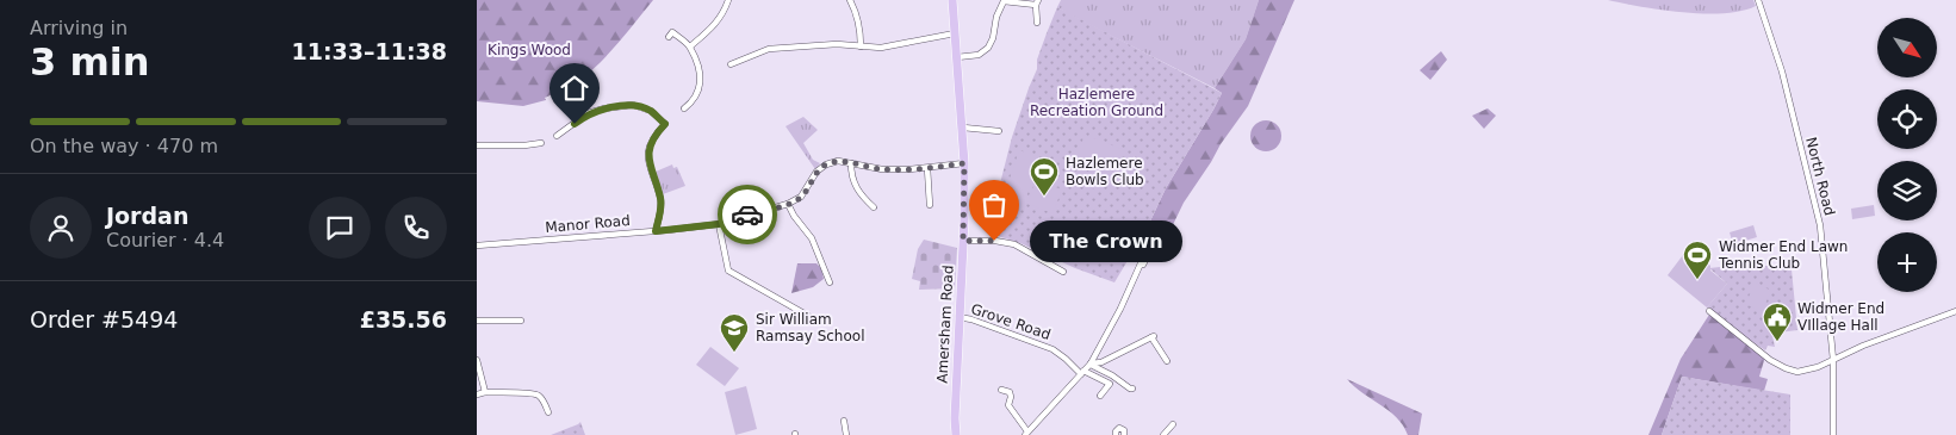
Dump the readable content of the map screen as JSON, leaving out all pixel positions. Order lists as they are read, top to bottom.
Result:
{
  "streets": {
    "main road": ["Amersham Road"],
    "street": ["North Road", "Manor Road", "Grove Road"]
  },
  "crossings": [
    ["Manor Road", "Amersham Road"],
    ["Grove Road", "Amersham Road"]
  ],
  "parks": ["Kings Wood", "Hazlemere Recreation Ground"],
  "places": {
    "sports": ["Hazlemere Bowls Club", "Widmer End Lawn Tennis Club"],
    "other": ["The Crown"],
    "public building": ["Widmer End VIllage Hall"],
    "school or university": ["Sir William Ramsay School"]
  },
  "north": "bottom right",
  "page": {
    "heading": ["3 min", "Arriving in", "11:33–11:38"],
    "panel": [
      "Jordan",
      "Courier · 4.4",
      "Order #5494",
      "£35.56"
    ],
    "map_buttons": "+",
    "bar": "On the way · 470 m",
    "bubble": "The Crown"
  }
}
